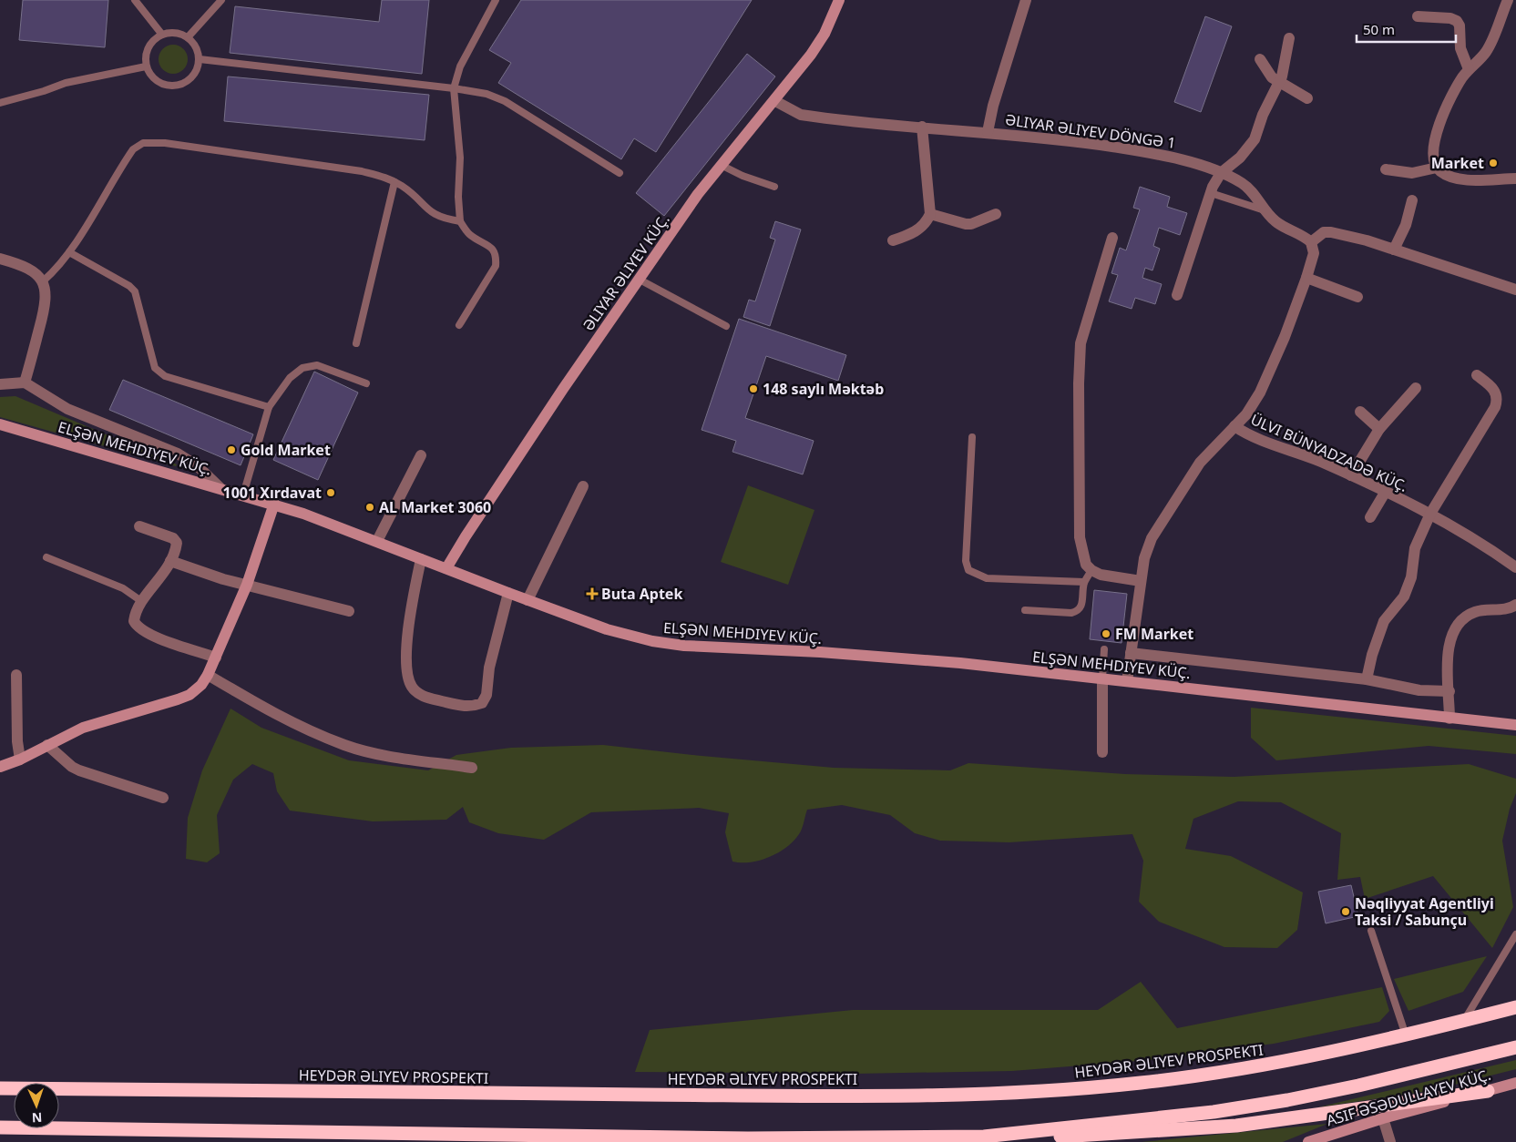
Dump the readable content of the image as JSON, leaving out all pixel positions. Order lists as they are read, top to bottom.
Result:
{
  "streets": {
    "highway": ["HEYDƏR ƏLIYEV PROSPEKTI"],
    "main road": ["ƏLIYAR ƏLIYEV KÜÇ.", "ELŞƏN MEHDIYEV KÜÇ.", "ASIF ƏSƏDULLAYEV KÜÇ."],
    "street": ["ƏLIYAR ƏLIYEV DÖNGƏ 1", "ÜLVI BÜNYADZADƏ KÜÇ."]
  },
  "crossings": [
    ["ƏLIYAR ƏLIYEV DÖNGƏ 1", "ƏLIYAR ƏLIYEV KÜÇ."],
    ["ƏLIYAR ƏLIYEV KÜÇ.", "ELŞƏN MEHDIYEV KÜÇ."],
    ["ELŞƏN MEHDIYEV KÜÇ.", "ÜLVI BÜNYADZADƏ KÜÇ."]
  ],
  "places": {
    "other": [
      "Market",
      "148 saylı Məktəb",
      "Gold Market",
      "1001 Xırdavat",
      "AL Market 3060",
      "FM Market",
      "Nəqliyyat Agentliyi Taksi / Sabunçu"
    ],
    "health": ["Buta Aptek"]
  },
  "scale_bar": "50 m",
  "north": "bottom"
}
